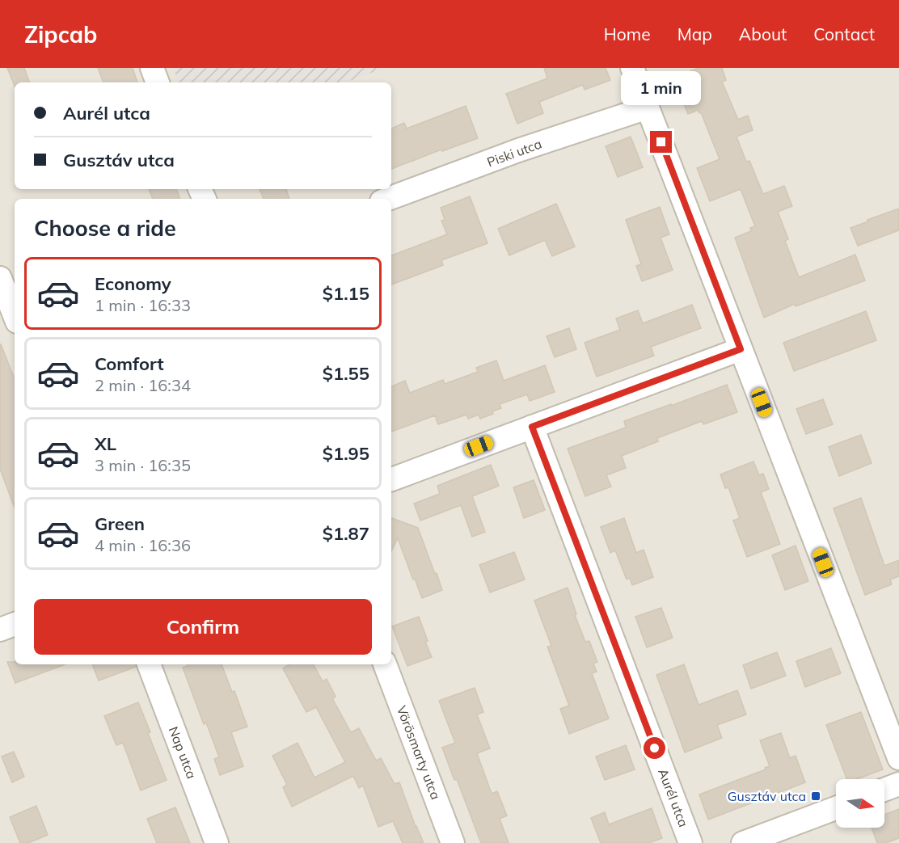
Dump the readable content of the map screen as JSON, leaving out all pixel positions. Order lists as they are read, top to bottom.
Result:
{
  "streets": {
    "street": [
      "Piski utca",
      "Nap utca",
      "Vörösmarty utca",
      "Aurél utca"
    ]
  },
  "places": {
    "transit": ["Gusztáv utca"]
  },
  "north": "right",
  "page": {
    "header": "Zipcab",
    "nav": [
      "Home",
      "Map",
      "About",
      "Contact"
    ],
    "bubble": "1 min",
    "banner": ["Aurél utca", "Gusztáv utca"],
    "heading": "Choose a ride",
    "list": [
      {
        "name": "Economy",
        "note": "1 min · 16:33",
        "value": "$1.15"
      },
      {
        "name": "Comfort",
        "note": "2 min · 16:34",
        "value": "$1.55"
      },
      {
        "name": "XL",
        "note": "3 min · 16:35",
        "value": "$1.95"
      },
      {
        "name": "Green",
        "note": "4 min · 16:36",
        "value": "$1.87"
      }
    ],
    "buttons": "Confirm"
  }
}
